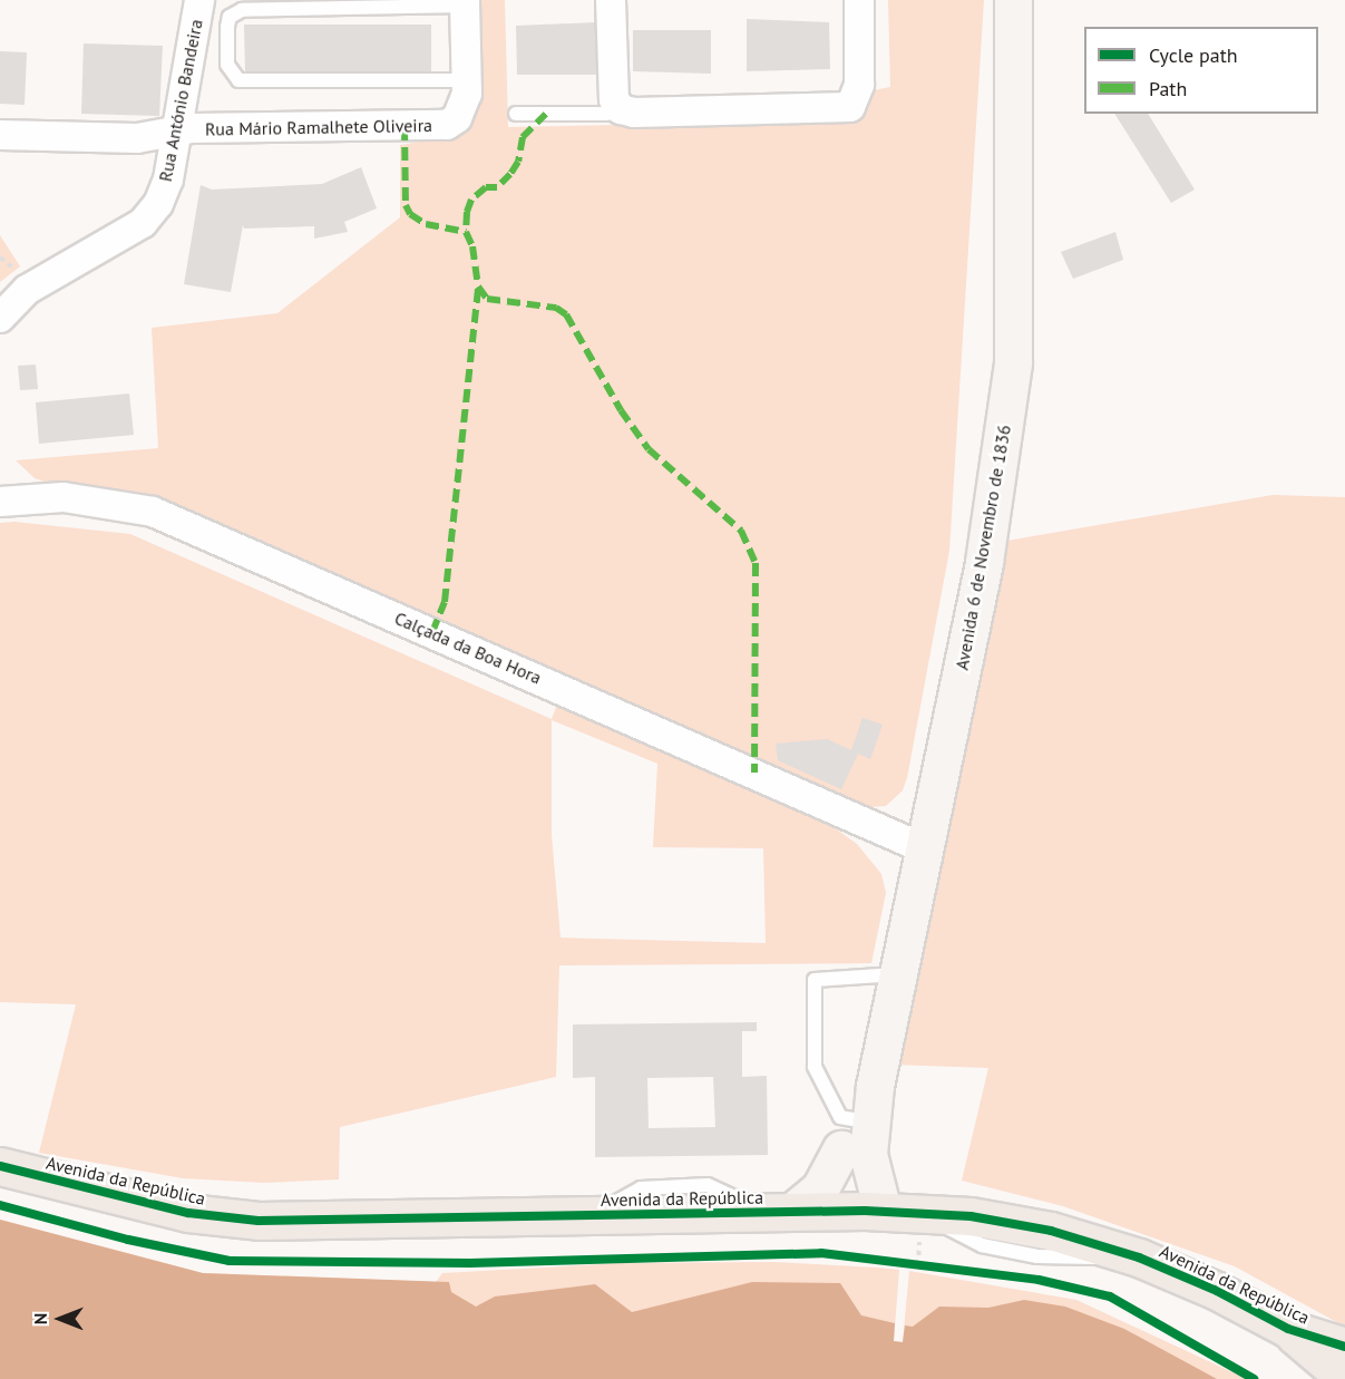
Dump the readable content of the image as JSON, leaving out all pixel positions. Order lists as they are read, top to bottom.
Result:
{
  "streets": {
    "main road": ["Avenida da República"],
    "street": [
      "Rua António Bandeira",
      "Rua Mário Ramalhete Oliveira",
      "Avenida 6 de Novembro de 1836",
      "Calçada da Boa Hora"
    ]
  },
  "crossings": [
    ["Rua António Bandeira", "Rua Mário Ramalhete Oliveira"],
    ["Avenida 6 de Novembro de 1836", "Calçada da Boa Hora"],
    ["Avenida 6 de Novembro de 1836", "Avenida da República"]
  ],
  "legend": ["Cycle path", "Path"],
  "north": "left"
}
